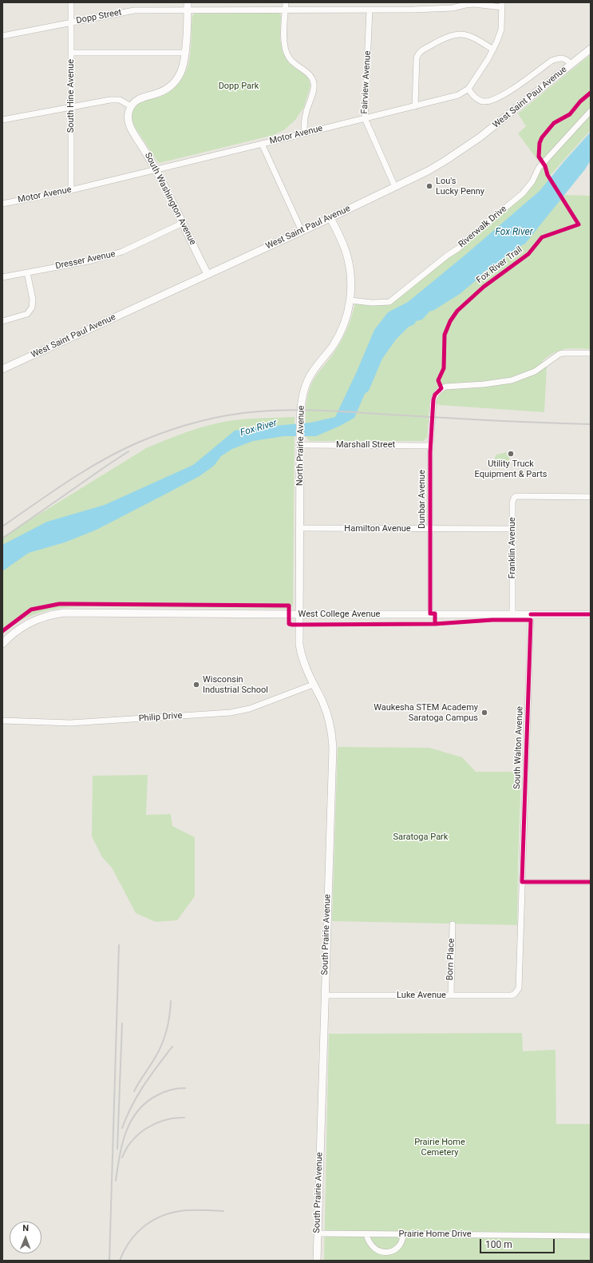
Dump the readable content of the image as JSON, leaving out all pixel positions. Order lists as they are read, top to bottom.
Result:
{
  "streets": {
    "street": [
      "Dopp Street",
      "Fairview Avenue",
      "South Hine Avenue",
      "West Saint Paul Avenue",
      "Motor Avenue",
      "South Washington Avenue",
      "Riverwalk Drive",
      "Dresser Avenue",
      "Marshall Street",
      "North Prairie Avenue",
      "Dunbar Avenue",
      "Hamilton Avenue",
      "Franklin Avenue",
      "West College Avenue",
      "Philip Drive",
      "South Walton Avenue",
      "South Prairie Avenue",
      "Born Place",
      "Luke Avenue",
      "Prairie Home Drive"
    ],
    "cycle path": ["Fox River Trail"]
  },
  "crossings": [
    ["Dopp Street", "Fairview Avenue"],
    ["Dopp Street", "South Hine Avenue"],
    ["Fairview Avenue", "West Saint Paul Avenue"],
    ["Fairview Avenue", "Motor Avenue"],
    ["South Hine Avenue", "Motor Avenue"],
    ["West Saint Paul Avenue", "South Washington Avenue"],
    ["West Saint Paul Avenue", "North Prairie Avenue"],
    ["Motor Avenue", "South Washington Avenue"],
    ["South Washington Avenue", "Dresser Avenue"],
    ["Riverwalk Drive", "North Prairie Avenue"],
    ["Marshall Street", "North Prairie Avenue"],
    ["Marshall Street", "Dunbar Avenue"],
    ["North Prairie Avenue", "Hamilton Avenue"],
    ["North Prairie Avenue", "West College Avenue"],
    ["North Prairie Avenue", "South Prairie Avenue"],
    ["Dunbar Avenue", "Hamilton Avenue"],
    ["Dunbar Avenue", "West College Avenue"],
    ["Hamilton Avenue", "Franklin Avenue"],
    ["Franklin Avenue", "West College Avenue"],
    ["West College Avenue", "South Walton Avenue"],
    ["West College Avenue", "South Prairie Avenue"],
    ["Philip Drive", "South Prairie Avenue"],
    ["South Walton Avenue", "Luke Avenue"],
    ["South Prairie Avenue", "Luke Avenue"],
    ["South Prairie Avenue", "Prairie Home Drive"],
    ["Born Place", "Luke Avenue"]
  ],
  "water": ["Fox River"],
  "parks": ["Dopp Park", "Saratoga Park", "Prairie Home Cemetery"],
  "places": [
    "Lou's Lucky Penny",
    "Utility Truck Equipment & Parts",
    "Wisconsin Industrial School",
    "Waukesha STEM Academy Saratoga Campus"
  ],
  "scale_bar": "100 m",
  "north": "top"
}
